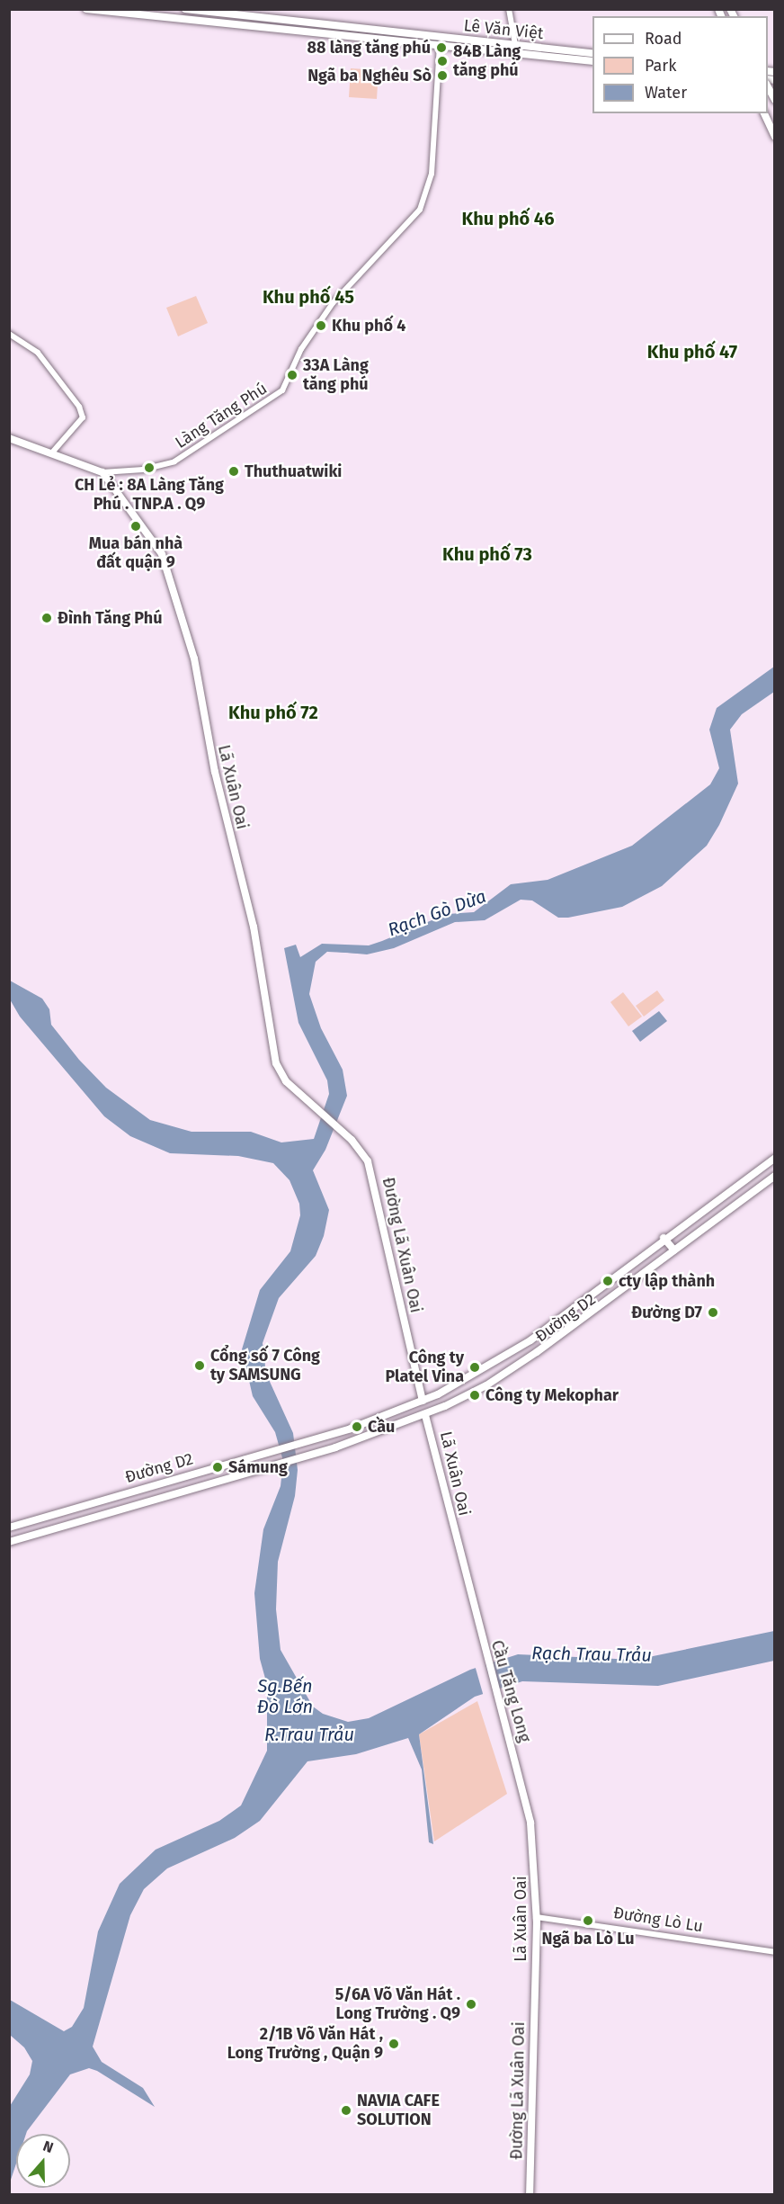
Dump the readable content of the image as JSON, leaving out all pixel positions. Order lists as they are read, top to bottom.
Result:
{
  "streets": {
    "main road": [
      "Lê Văn Việt",
      "Lã Xuân Oai",
      "Đường Lã Xuân Oai",
      "Đường D2",
      "Cầu Tăng Long"
    ],
    "street": ["Làng Tăng Phú", "Đường Lò Lu"]
  },
  "crossings": [
    ["Lê Văn Việt", "Làng Tăng Phú"],
    ["Làng Tăng Phú", "Lã Xuân Oai"],
    ["Lã Xuân Oai", "Đường Lã Xuân Oai"],
    ["Lã Xuân Oai", "Đường D2"],
    ["Lã Xuân Oai", "Cầu Tăng Long"],
    ["Lã Xuân Oai", "Đường Lò Lu"],
    ["Đường Lã Xuân Oai", "Đường D2"]
  ],
  "districts": [
    "Khu phố 46",
    "Khu phố 45",
    "Khu phố 47",
    "Khu phố 73",
    "Khu phố 72"
  ],
  "water": [
    "Rạch Gò Dừa",
    "Rạch Trau Trảu",
    "Sg.Bến Đò Lớn",
    "R.Trau Trảu"
  ],
  "places": [
    "88 làng tăng phú",
    "84B Làng tăng phú",
    "Ngã ba Nghêu Sò",
    "Khu phố 4",
    "33A Làng tăng phú",
    "CH Lẻ : 8A Làng Tăng Phú . TNP.A . Q9",
    "Thuthuatwiki",
    "Mua bán nhà đất quận 9",
    "Đình Tăng Phú",
    "cty lập thành",
    "Đường D7",
    "Cổng số 7 Công ty SAMSUNG",
    "Công ty Platel Vina",
    "Công ty Mekophar",
    "Cầu",
    "Sámung",
    "Ngã ba Lò Lu",
    "5/6A Võ Văn Hát . Long Trường . Q9",
    "2/1B Võ Văn Hát , Long Trường , Quận 9",
    "NAVIA CAFE SOLUTION"
  ],
  "legend": ["Road", "Park", "Water"],
  "north": "top"
}
